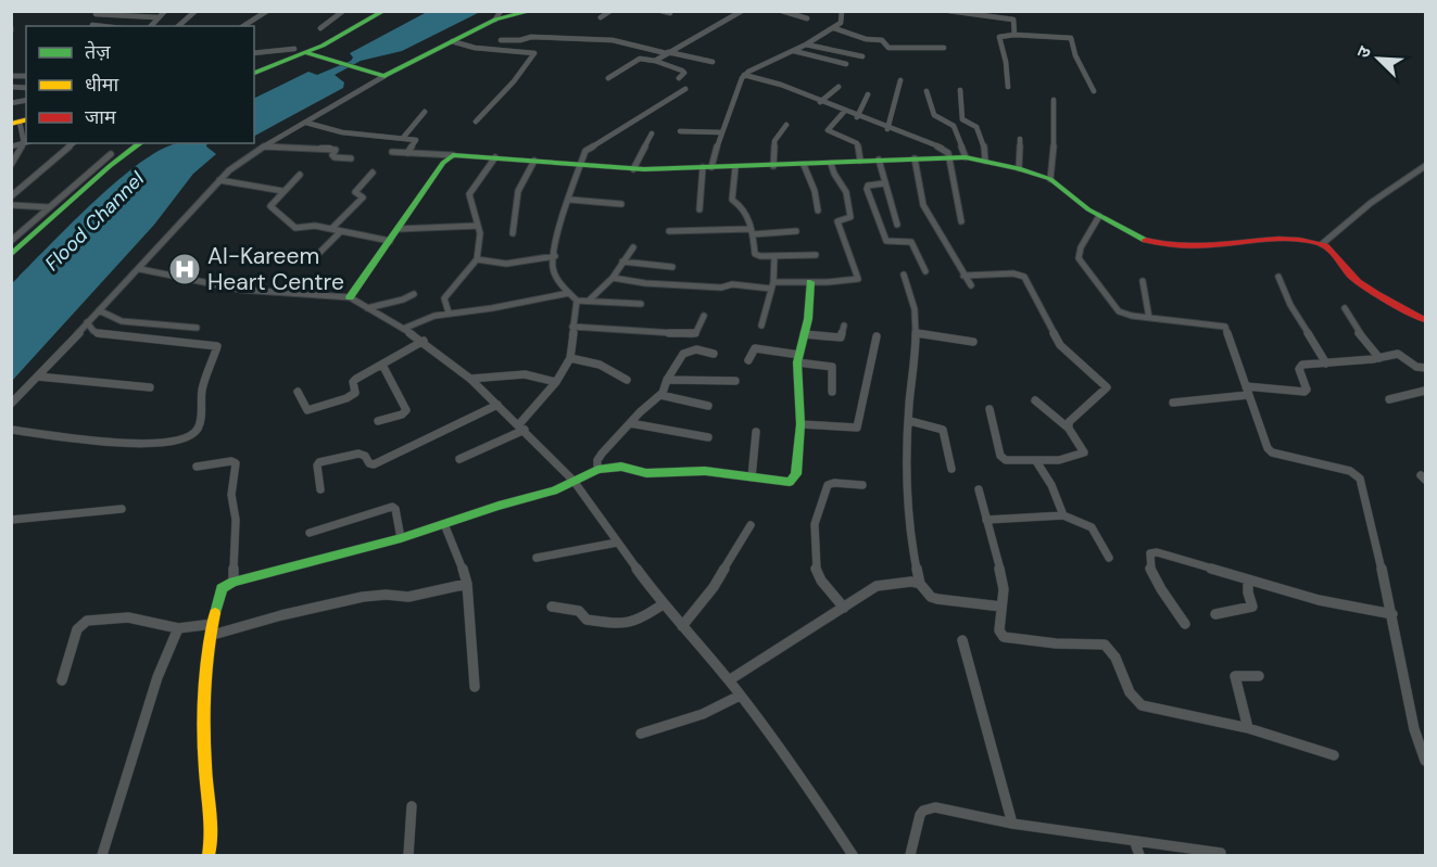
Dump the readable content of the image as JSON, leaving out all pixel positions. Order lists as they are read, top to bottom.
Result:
{
  "water": ["Flood Channel"],
  "places": {
    "hospital": ["Al-Kareem Heart Centre"]
  },
  "legend": ["तेज़", "धीमा", "जाम"],
  "north": "top left"
}
